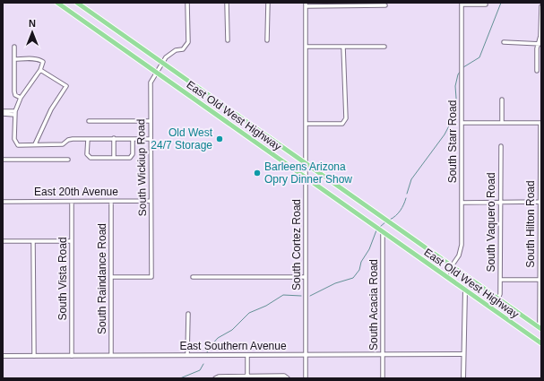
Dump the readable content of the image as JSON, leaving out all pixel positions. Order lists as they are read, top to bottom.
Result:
{
  "streets": {
    "main road": ["East Old West Highway"],
    "street": [
      "South Starr Road",
      "South Wickiup Road",
      "East 20th Avenue",
      "South Vaquero Road",
      "South Hilton Road",
      "South Cortez Road",
      "South Vista Road",
      "South Raindance Road",
      "South Acacia Road",
      "East Southern Avenue"
    ]
  },
  "crossings": [
    ["East Old West Highway", "South Starr Road"],
    ["East Old West Highway", "South Wickiup Road"],
    ["East Old West Highway", "South Vaquero Road"],
    ["East Old West Highway", "South Hilton Road"],
    ["East Old West Highway", "South Cortez Road"],
    ["East Old West Highway", "South Acacia Road"],
    ["South Wickiup Road", "East 20th Avenue"],
    ["South Wickiup Road", "South Raindance Road"],
    ["East 20th Avenue", "South Vista Road"],
    ["East 20th Avenue", "South Raindance Road"],
    ["South Cortez Road", "East Southern Avenue"],
    ["South Vista Road", "East Southern Avenue"],
    ["South Raindance Road", "East Southern Avenue"],
    ["South Acacia Road", "East Southern Avenue"]
  ],
  "places": ["Old West 24/7 Storage", "Barleens Arizona Opry Dinner Show"],
  "north": "top"
}
